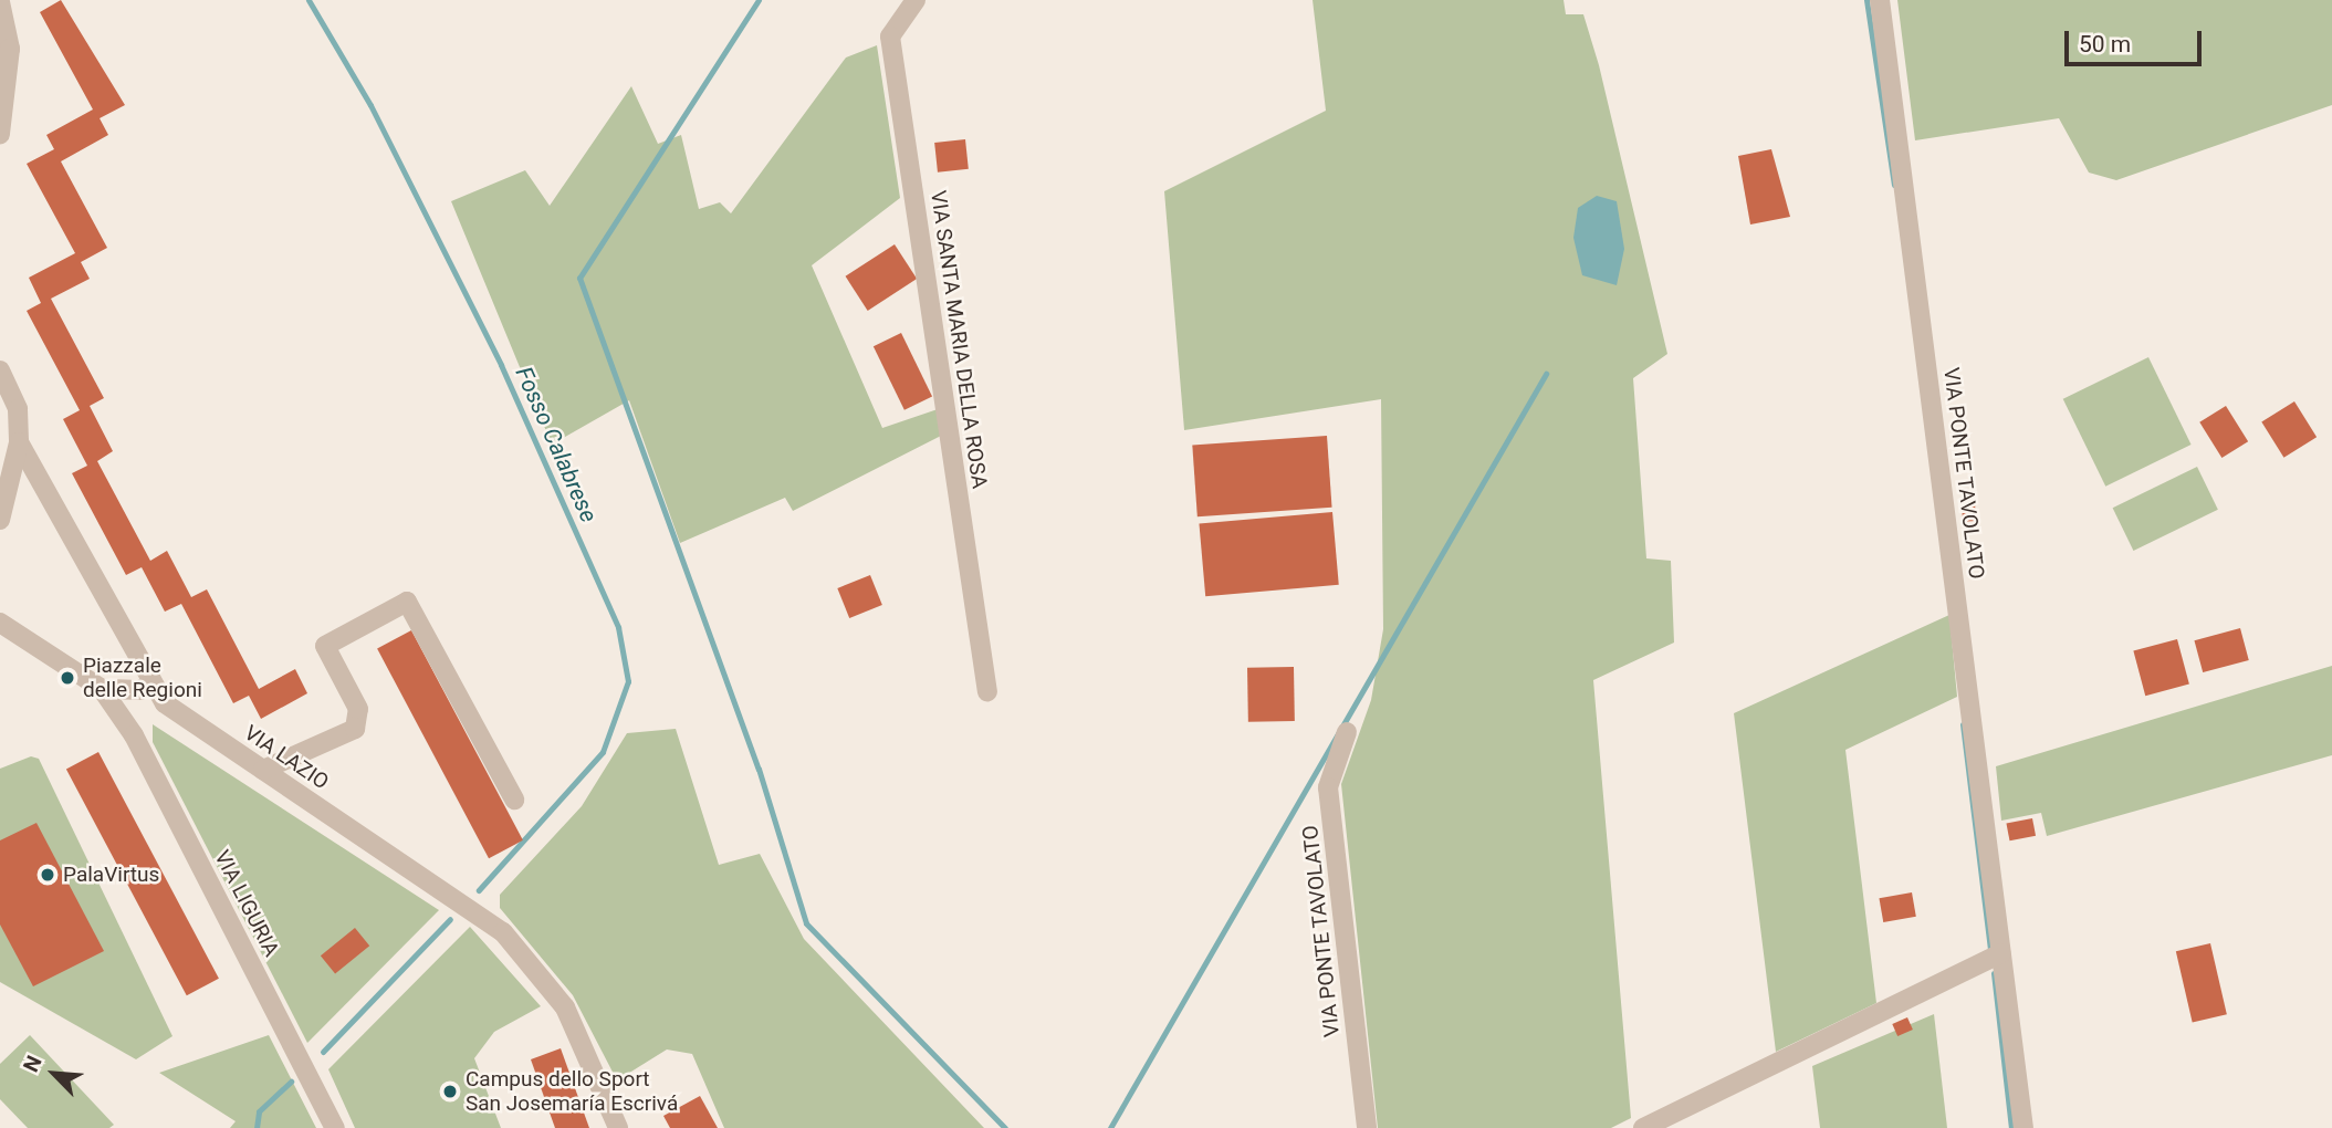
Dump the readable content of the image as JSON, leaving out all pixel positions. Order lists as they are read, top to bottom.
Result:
{
  "streets": {
    "street": [
      "VIA SANTA MARIA DELLA ROSA",
      "VIA PONTE TAVOLATO",
      "VIA LAZIO",
      "VIA LIGURIA"
    ]
  },
  "water": ["Fosso Calabrese"],
  "places": ["Piazzale delle Regioni", "PalaVirtus", "Campus dello Sport San Josemaría Escrivá"],
  "scale_bar": "50 m",
  "north": "top left"
}
